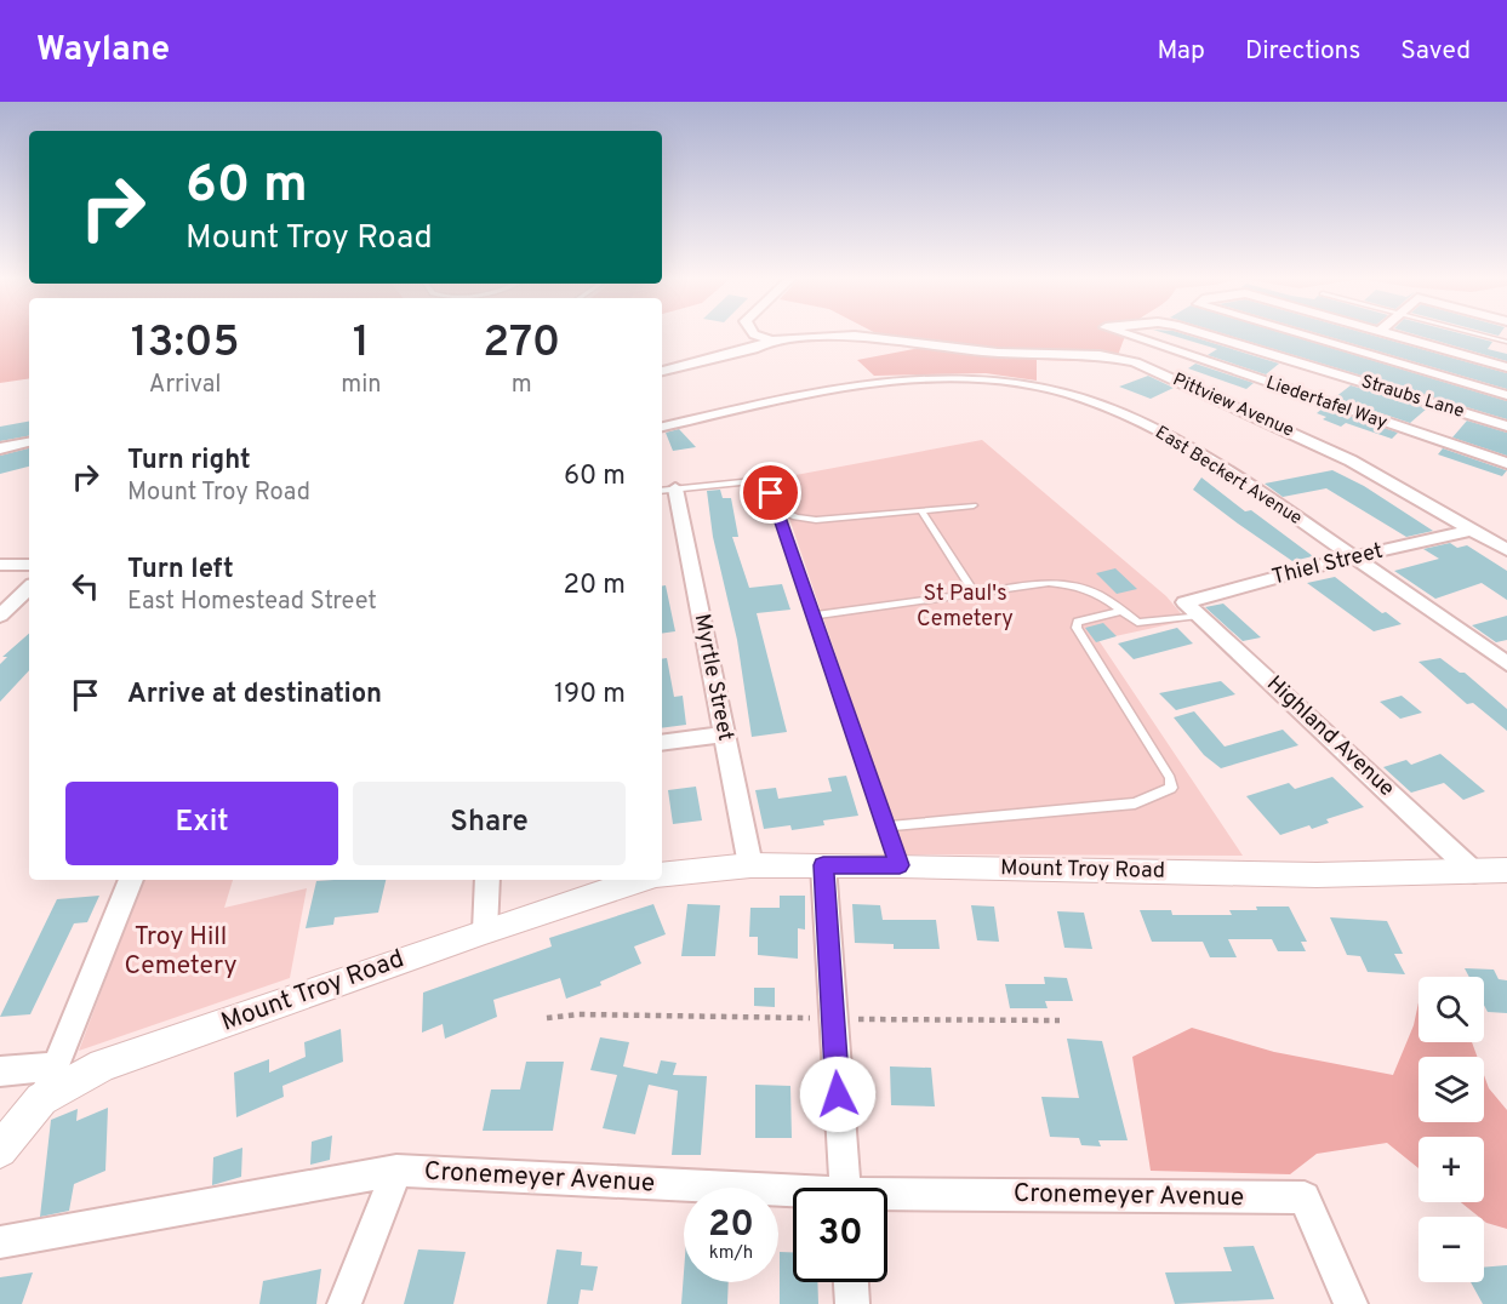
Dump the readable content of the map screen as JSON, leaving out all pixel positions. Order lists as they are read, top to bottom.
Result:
{
  "streets": {
    "street": [
      "Straubs Lane",
      "Liedertafel Way",
      "Pittview Avenue",
      "East Beckert Avenue",
      "Thiel Street",
      "Myrtle Street",
      "Highland Avenue",
      "Mount Troy Road",
      "Cronemeyer Avenue"
    ]
  },
  "crossings": [
    ["Pittview Avenue", "Thiel Street"],
    ["East Beckert Avenue", "Thiel Street"],
    ["Thiel Street", "Highland Avenue"],
    ["Myrtle Street", "Mount Troy Road"],
    ["Highland Avenue", "Mount Troy Road"]
  ],
  "parks": ["St Paul's Cemetery", "Troy Hill Cemetery"],
  "page": {
    "header": "Waylane",
    "nav": ["Map", "Directions", "Saved"],
    "turn": ["60 m", "Mount Troy Road"],
    "eta": [
      "13:05",
      "Arrival",
      "1",
      "min",
      "270",
      "m"
    ],
    "list": [
      {
        "name": "Turn right",
        "note": "Mount Troy Road",
        "value": "60 m"
      },
      {
        "name": "Turn left",
        "note": "East Homestead Street",
        "value": "20 m"
      },
      {
        "name": "Arrive at destination",
        "value": "190 m"
      }
    ],
    "buttons": ["Exit", "Share"],
    "map_buttons": ["+", "−"],
    "speed": "20 km/h",
    "limit": "30"
  }
}
